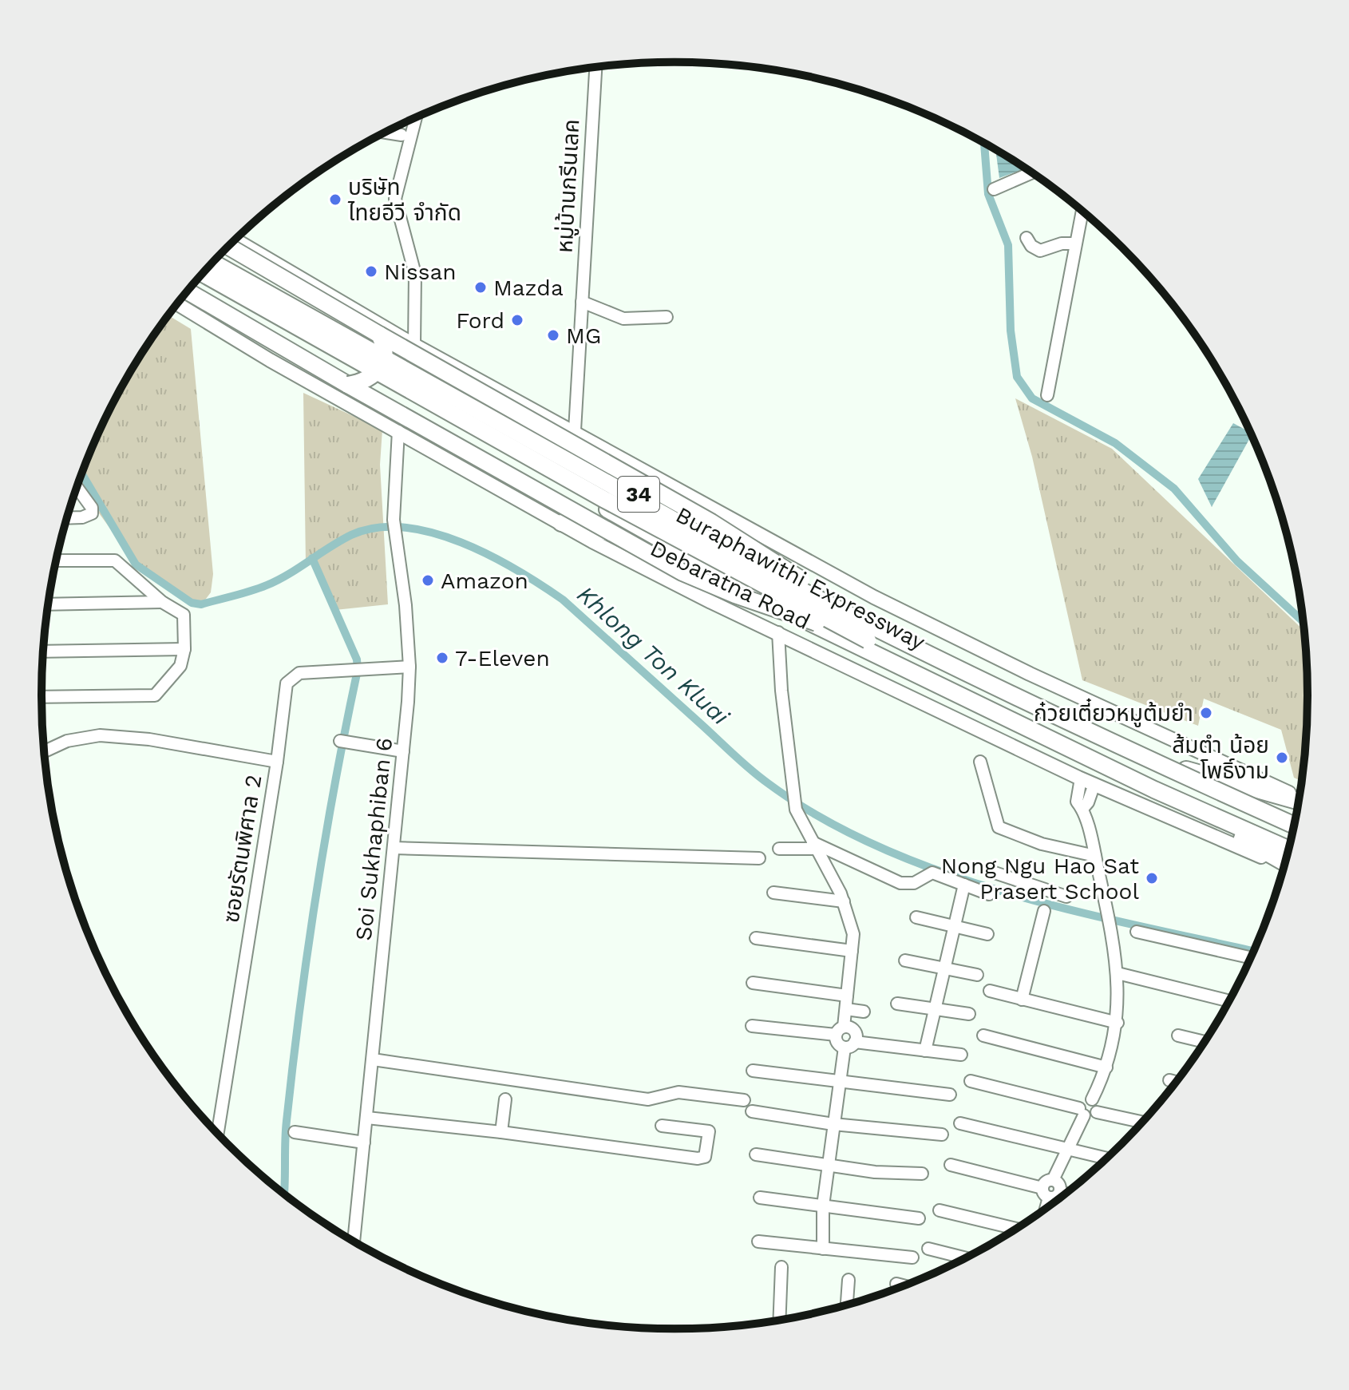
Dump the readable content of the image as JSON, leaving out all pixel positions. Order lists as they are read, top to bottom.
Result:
{
  "streets": {
    "highway": ["34", "Buraphawithi Expressway", "Debaratna Road"],
    "street": ["หมู่บ้านกรีนเลค", "Soi Sukhaphiban 6", "ซอยรัตนพิศาล 2"]
  },
  "crossings": [
    ["หมู่บ้านกรีนเลค", "34"],
    ["Debaratna Road", "Soi Sukhaphiban 6"],
    ["Soi Sukhaphiban 6", "ซอยรัตนพิศาล 2"]
  ],
  "water": ["Khlong Ton Kluai"],
  "places": [
    "บริษัท ไทยอีวี จำกัด",
    "Nissan",
    "Mazda",
    "Ford",
    "MG",
    "Amazon",
    "7-Eleven",
    "ก๋วยเตี๋ยวหมูต้มยำ",
    "ส้มตำ น้อย โพธิ์งาม",
    "Nong Ngu Hao Sat Prasert School"
  ]
}
